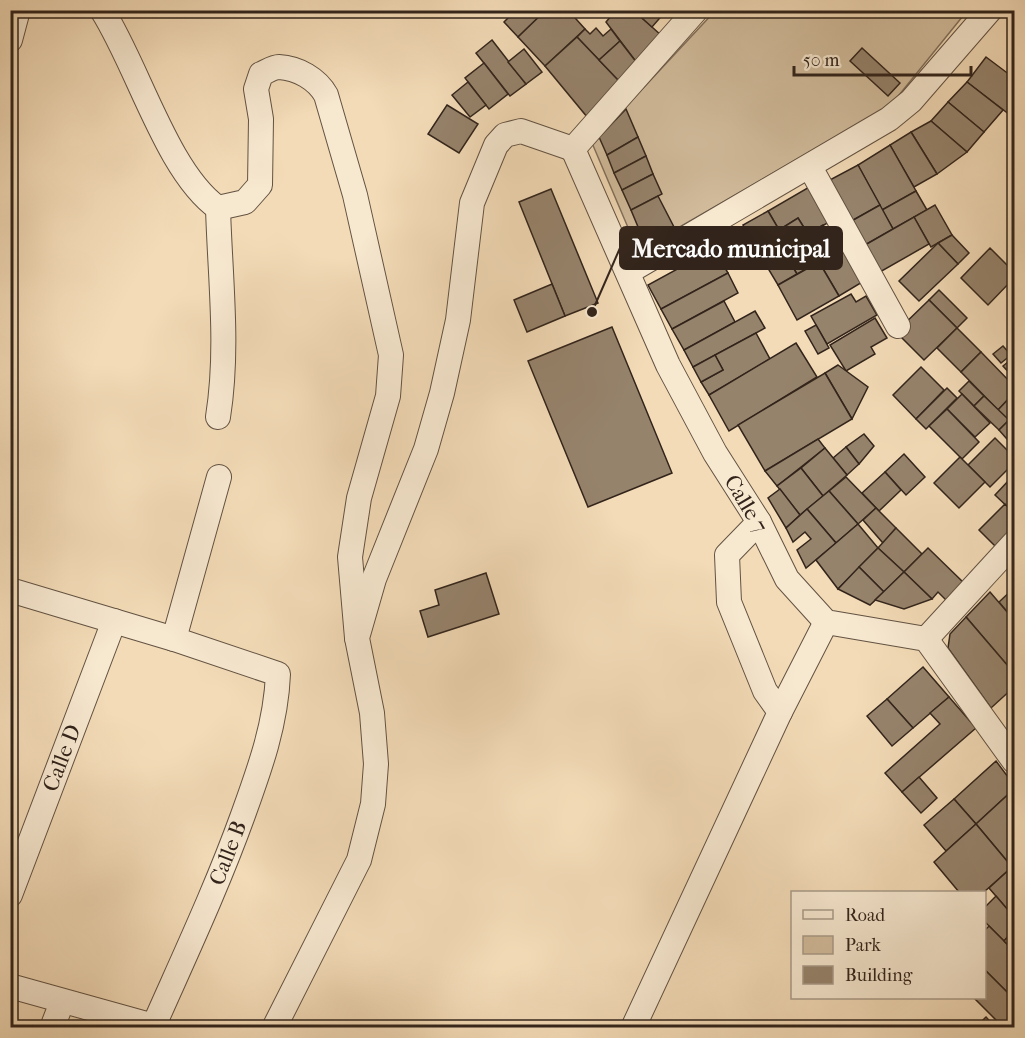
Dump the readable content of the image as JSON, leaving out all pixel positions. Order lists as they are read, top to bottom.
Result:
{
  "streets": {
    "street": ["Calle 7", "Calle D", "Calle B"]
  },
  "places": ["Mercado municipal"],
  "legend": ["Road", "Park", "Building"],
  "scale_bar": "50 m"
}
